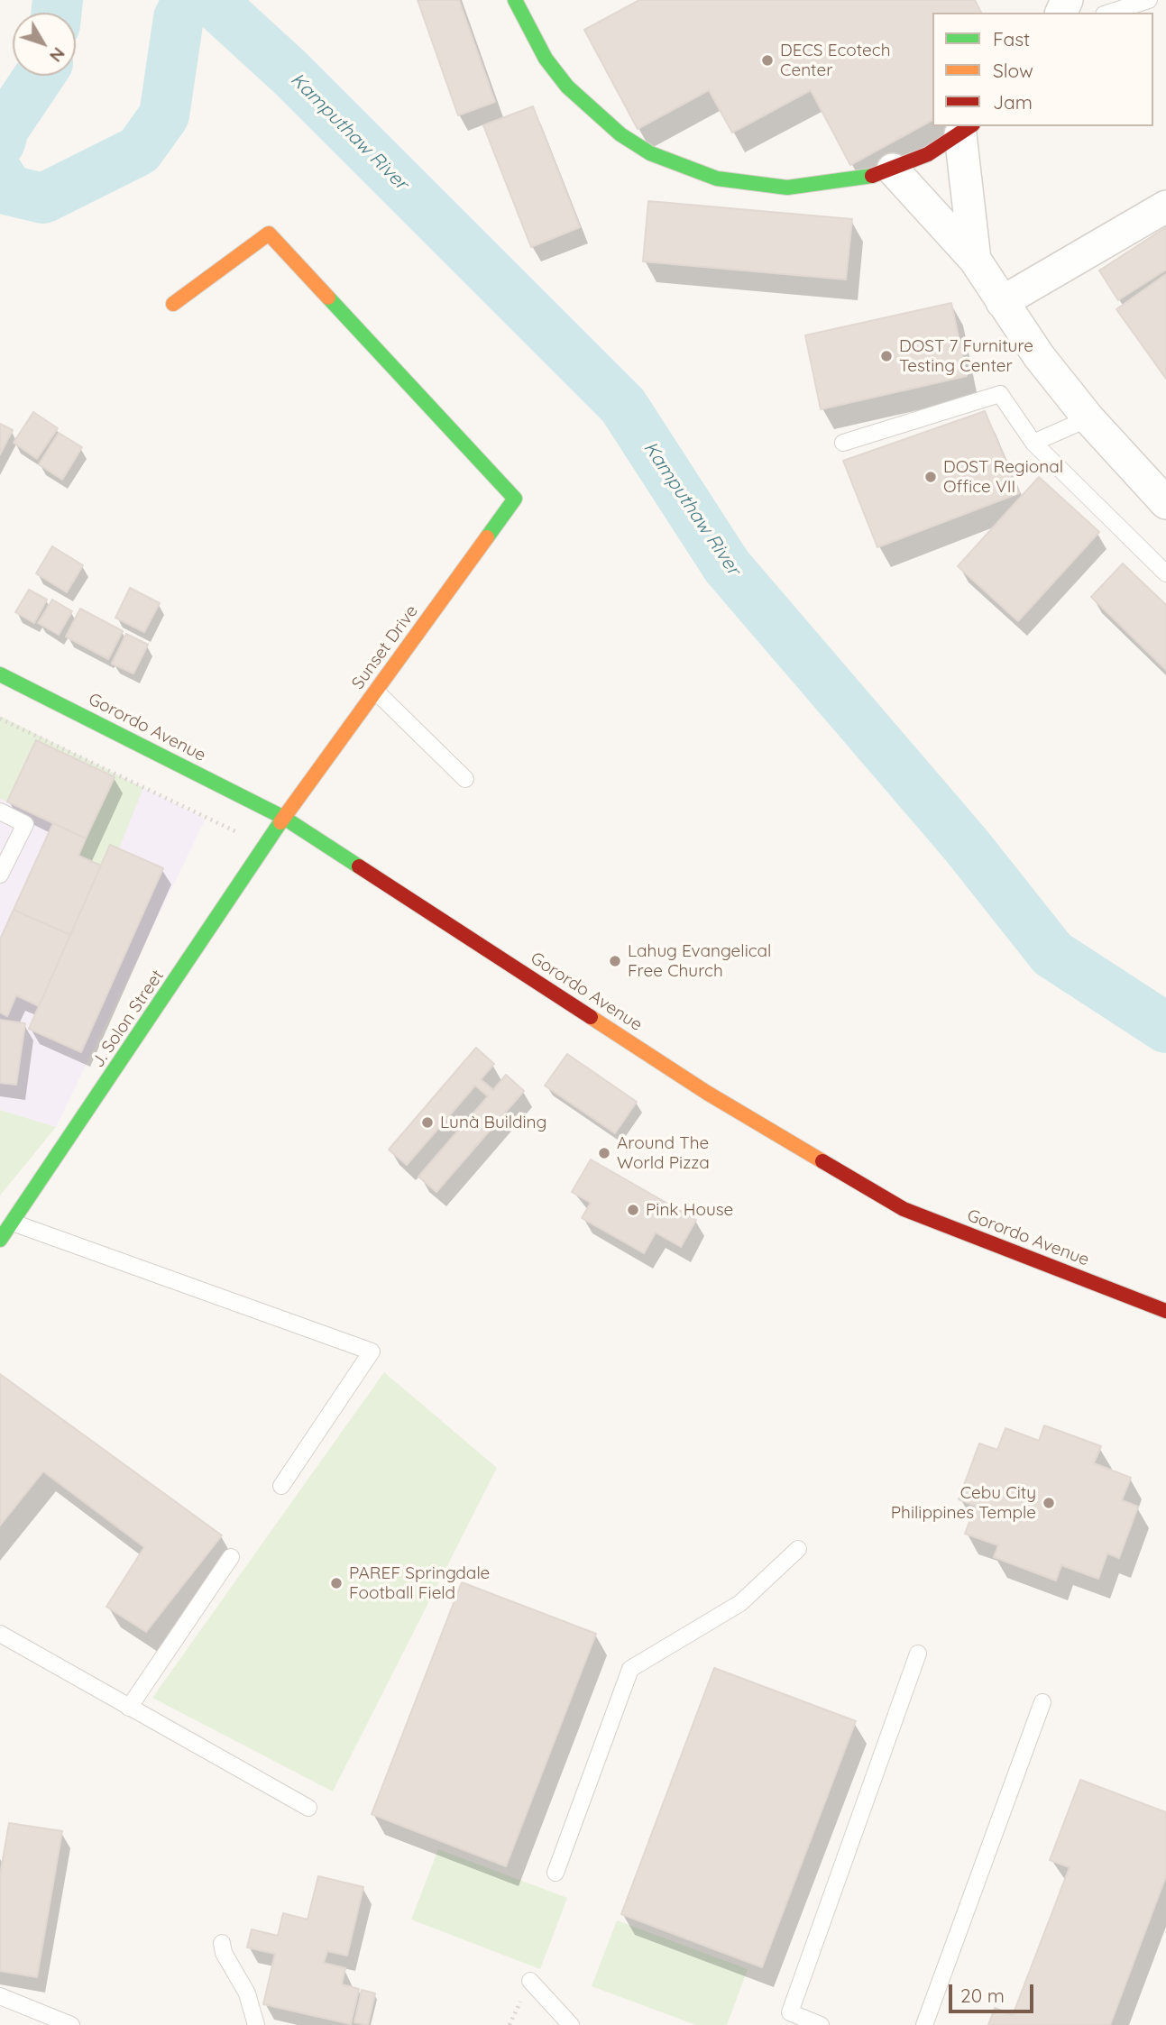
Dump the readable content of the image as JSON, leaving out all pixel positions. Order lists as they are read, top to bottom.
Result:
{
  "streets": {
    "street": ["Sunset Drive", "Gorordo Avenue", "J. Solon Street"]
  },
  "crossings": [
    ["Sunset Drive", "Gorordo Avenue"],
    ["Sunset Drive", "J. Solon Street"],
    ["Gorordo Avenue", "J. Solon Street"]
  ],
  "water": ["Kamputhaw River"],
  "places": [
    "DECS Ecotech Center",
    "DOST 7 Furniture Testing Center",
    "DOST Regional Office VII",
    "Lahug Evangelical Free Church",
    "Lunà Building",
    "Around The World Pizza",
    "Pink House",
    "Cebu City Philippines Temple",
    "PAREF Springdale Football Field"
  ],
  "legend": ["Fast", "Slow", "Jam"],
  "scale_bar": "20 m",
  "north": "bottom right"
}
